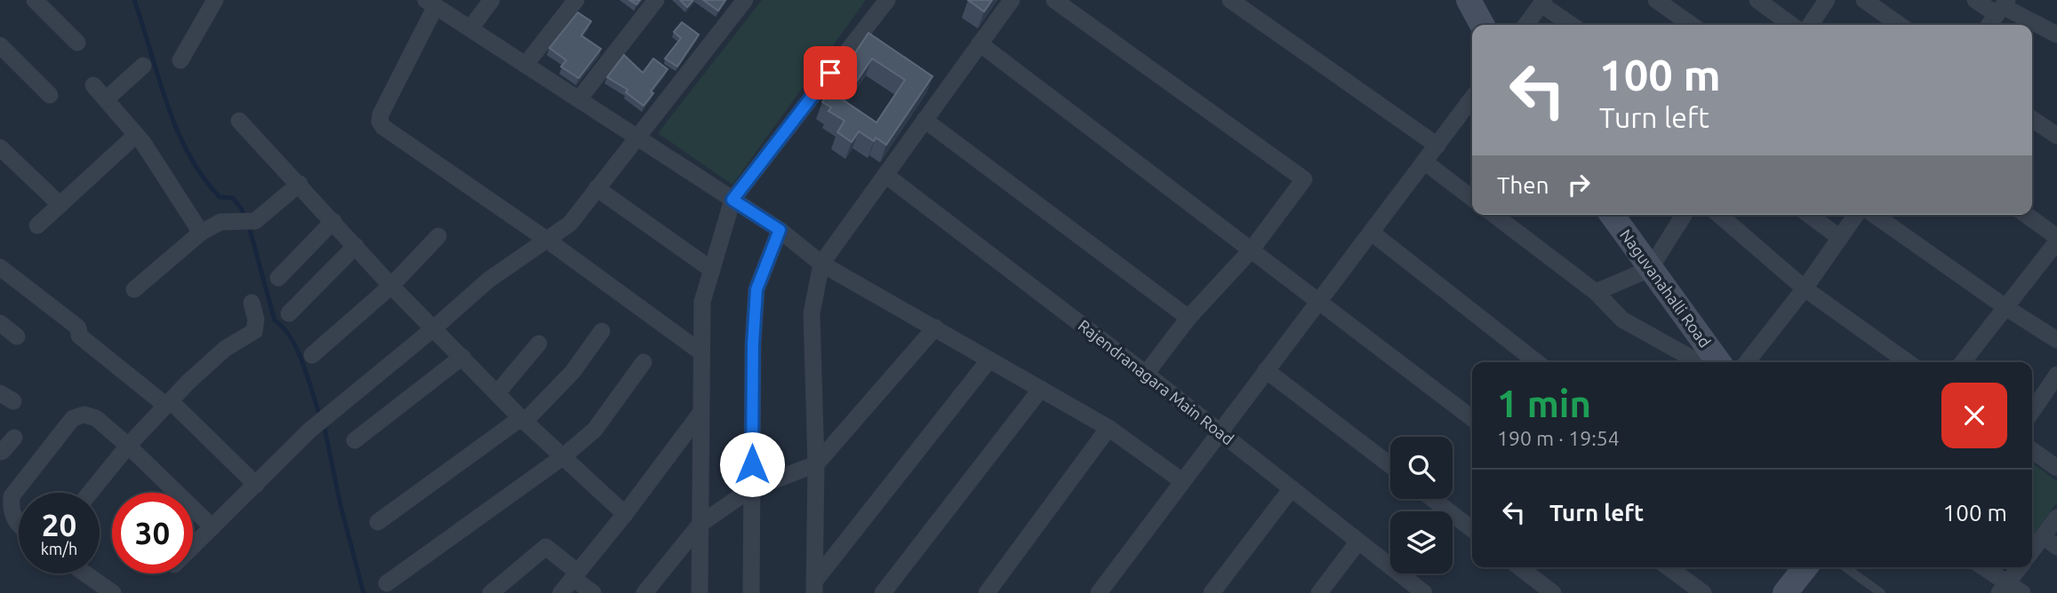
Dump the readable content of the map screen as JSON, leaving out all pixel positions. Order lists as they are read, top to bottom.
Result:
{
  "streets": {
    "street": ["Naguvanahalli Road", "Rajendranagara Main Road"]
  },
  "page": {
    "turn": ["100 m", "Turn left"],
    "then": "Then",
    "heading": ["1 min", "190 m · 19:54"],
    "list": [
      {
        "name": "Turn left",
        "value": "100 m"
      }
    ],
    "speed": "20 km/h",
    "limit": "30"
  }
}
